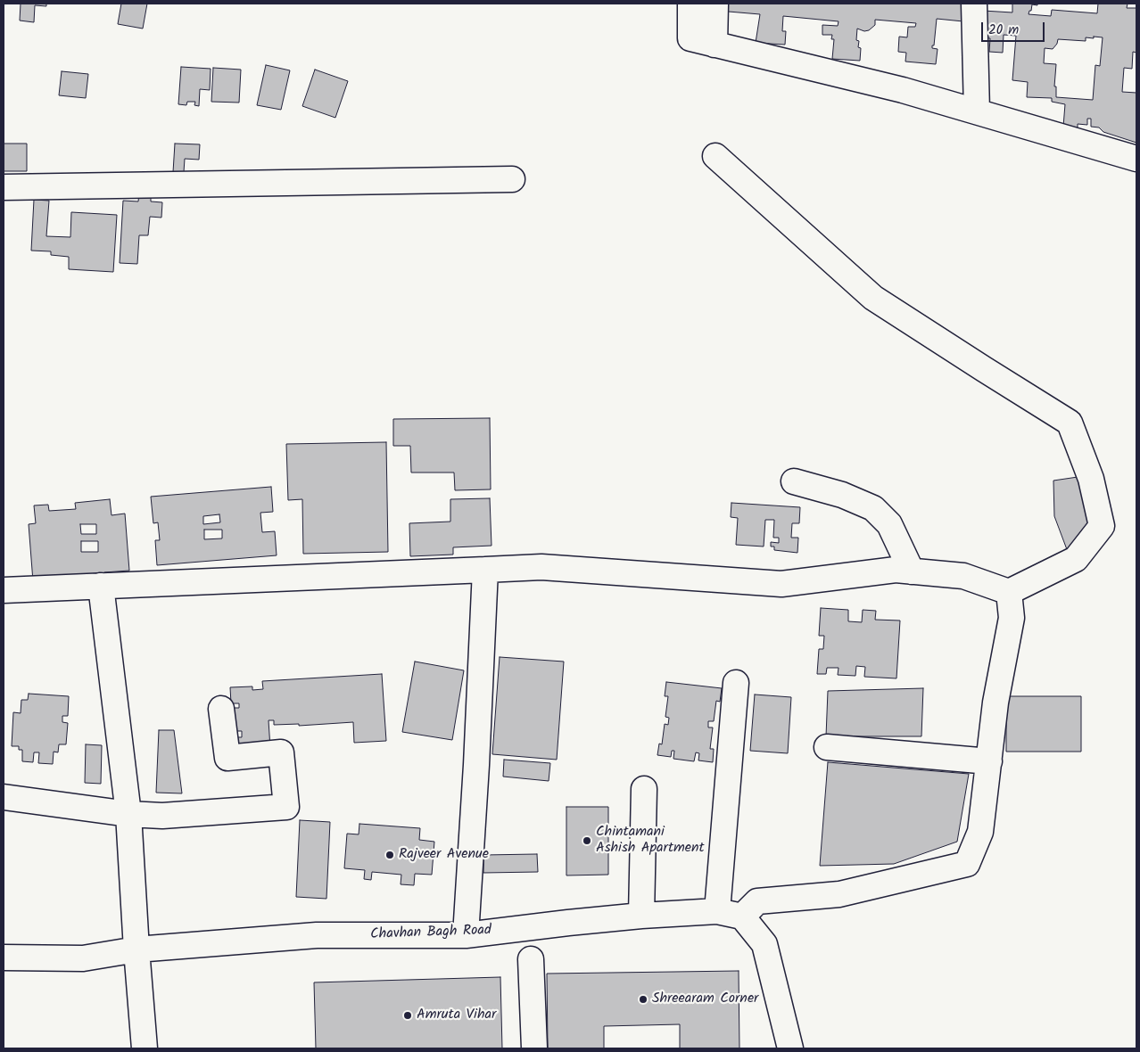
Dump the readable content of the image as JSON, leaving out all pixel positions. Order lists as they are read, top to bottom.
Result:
{
  "streets": {
    "street": ["Chavhan Bagh Road"]
  },
  "places": [
    "Chintamani Ashish Apartment",
    "Rajveer Avenue",
    "Shreearam Corner",
    "Amruta Vihar"
  ],
  "scale_bar": "20 m"
}
